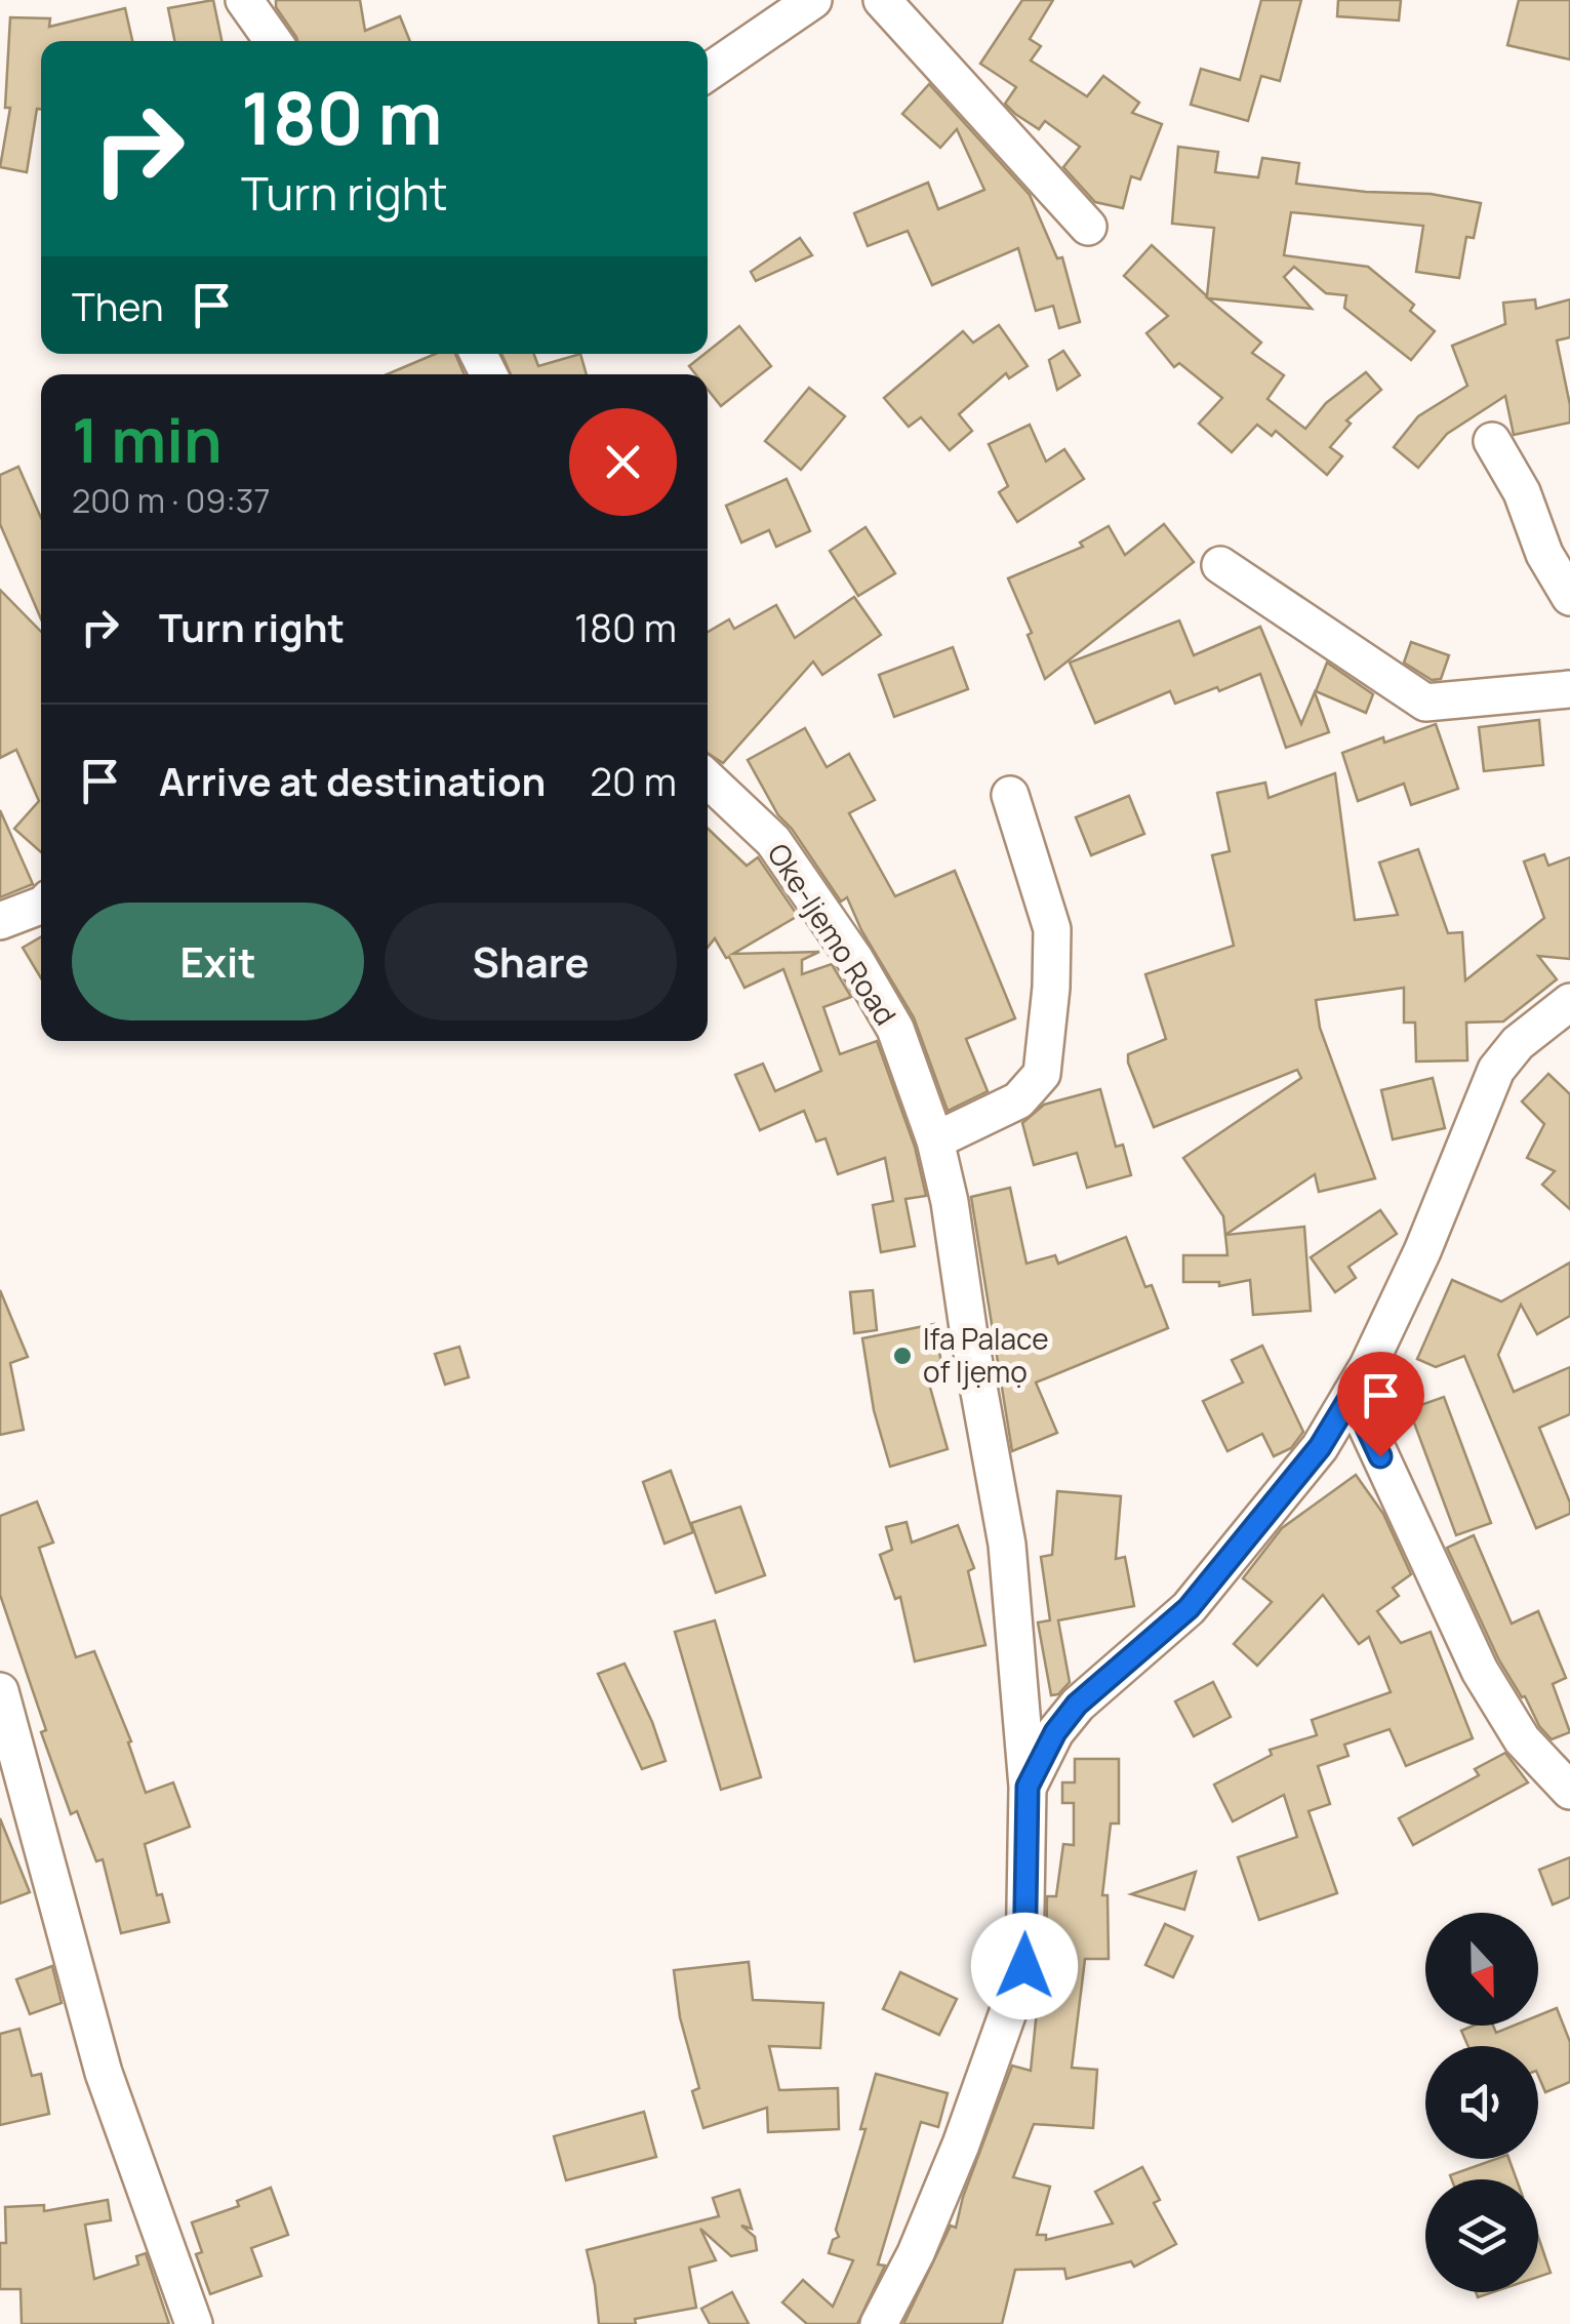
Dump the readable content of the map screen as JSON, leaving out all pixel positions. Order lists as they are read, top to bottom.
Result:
{
  "streets": {
    "street": ["Oke-Ijemo Road"]
  },
  "places": ["Ifa Palace of Ijẹmọ"],
  "north": "bottom",
  "page": {
    "turn": ["180 m", "Turn right"],
    "then": "Then",
    "heading": ["1 min", "200 m · 09:37"],
    "list": [
      {
        "name": "Turn right",
        "value": "180 m"
      },
      {
        "name": "Arrive at destination",
        "value": "20 m"
      }
    ],
    "buttons": ["Exit", "Share"]
  }
}
